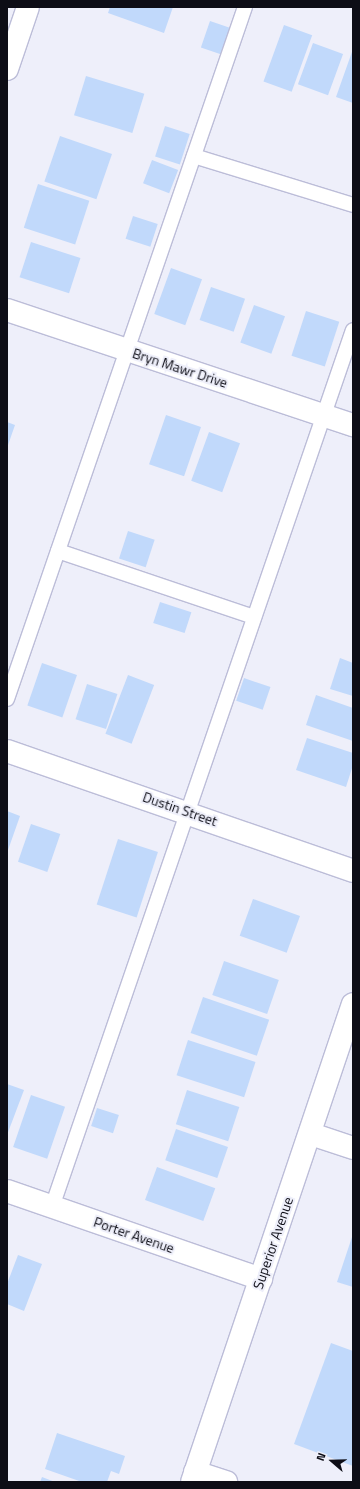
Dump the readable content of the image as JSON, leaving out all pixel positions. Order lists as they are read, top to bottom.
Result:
{
  "streets": {
    "street": [
      "Bryn Mawr Drive",
      "Dustin Street",
      "Porter Avenue",
      "Superior Avenue"
    ]
  },
  "crossings": [
    ["Porter Avenue", "Superior Avenue"]
  ],
  "north": "left"
}
